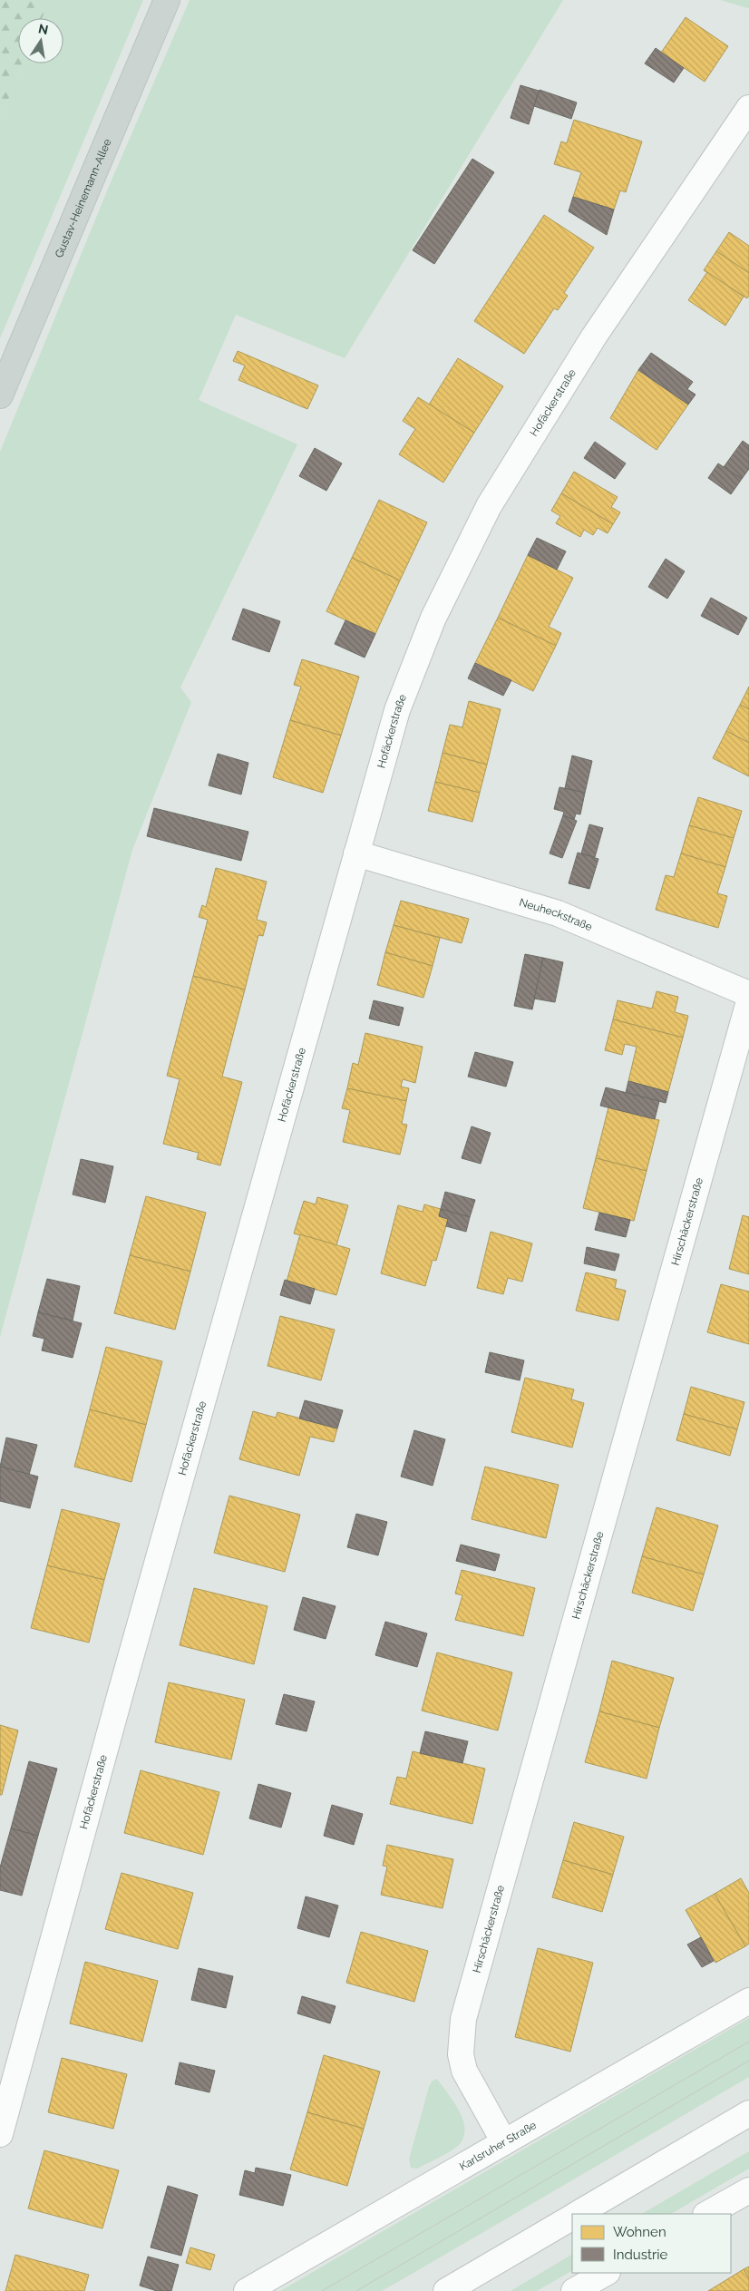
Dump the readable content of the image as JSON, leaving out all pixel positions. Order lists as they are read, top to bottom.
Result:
{
  "streets": {
    "main road": ["Gustav-Heinemann-Allee"],
    "street": [
      "Hofäckerstraße",
      "Neuheckstraße",
      "Hirschäckerstraße",
      "Karlsruher Straße"
    ]
  },
  "crossings": [
    ["Hofäckerstraße", "Neuheckstraße"],
    ["Hirschäckerstraße", "Karlsruher Straße"]
  ],
  "legend": ["Wohnen", "Industrie"],
  "north": "top"
}
